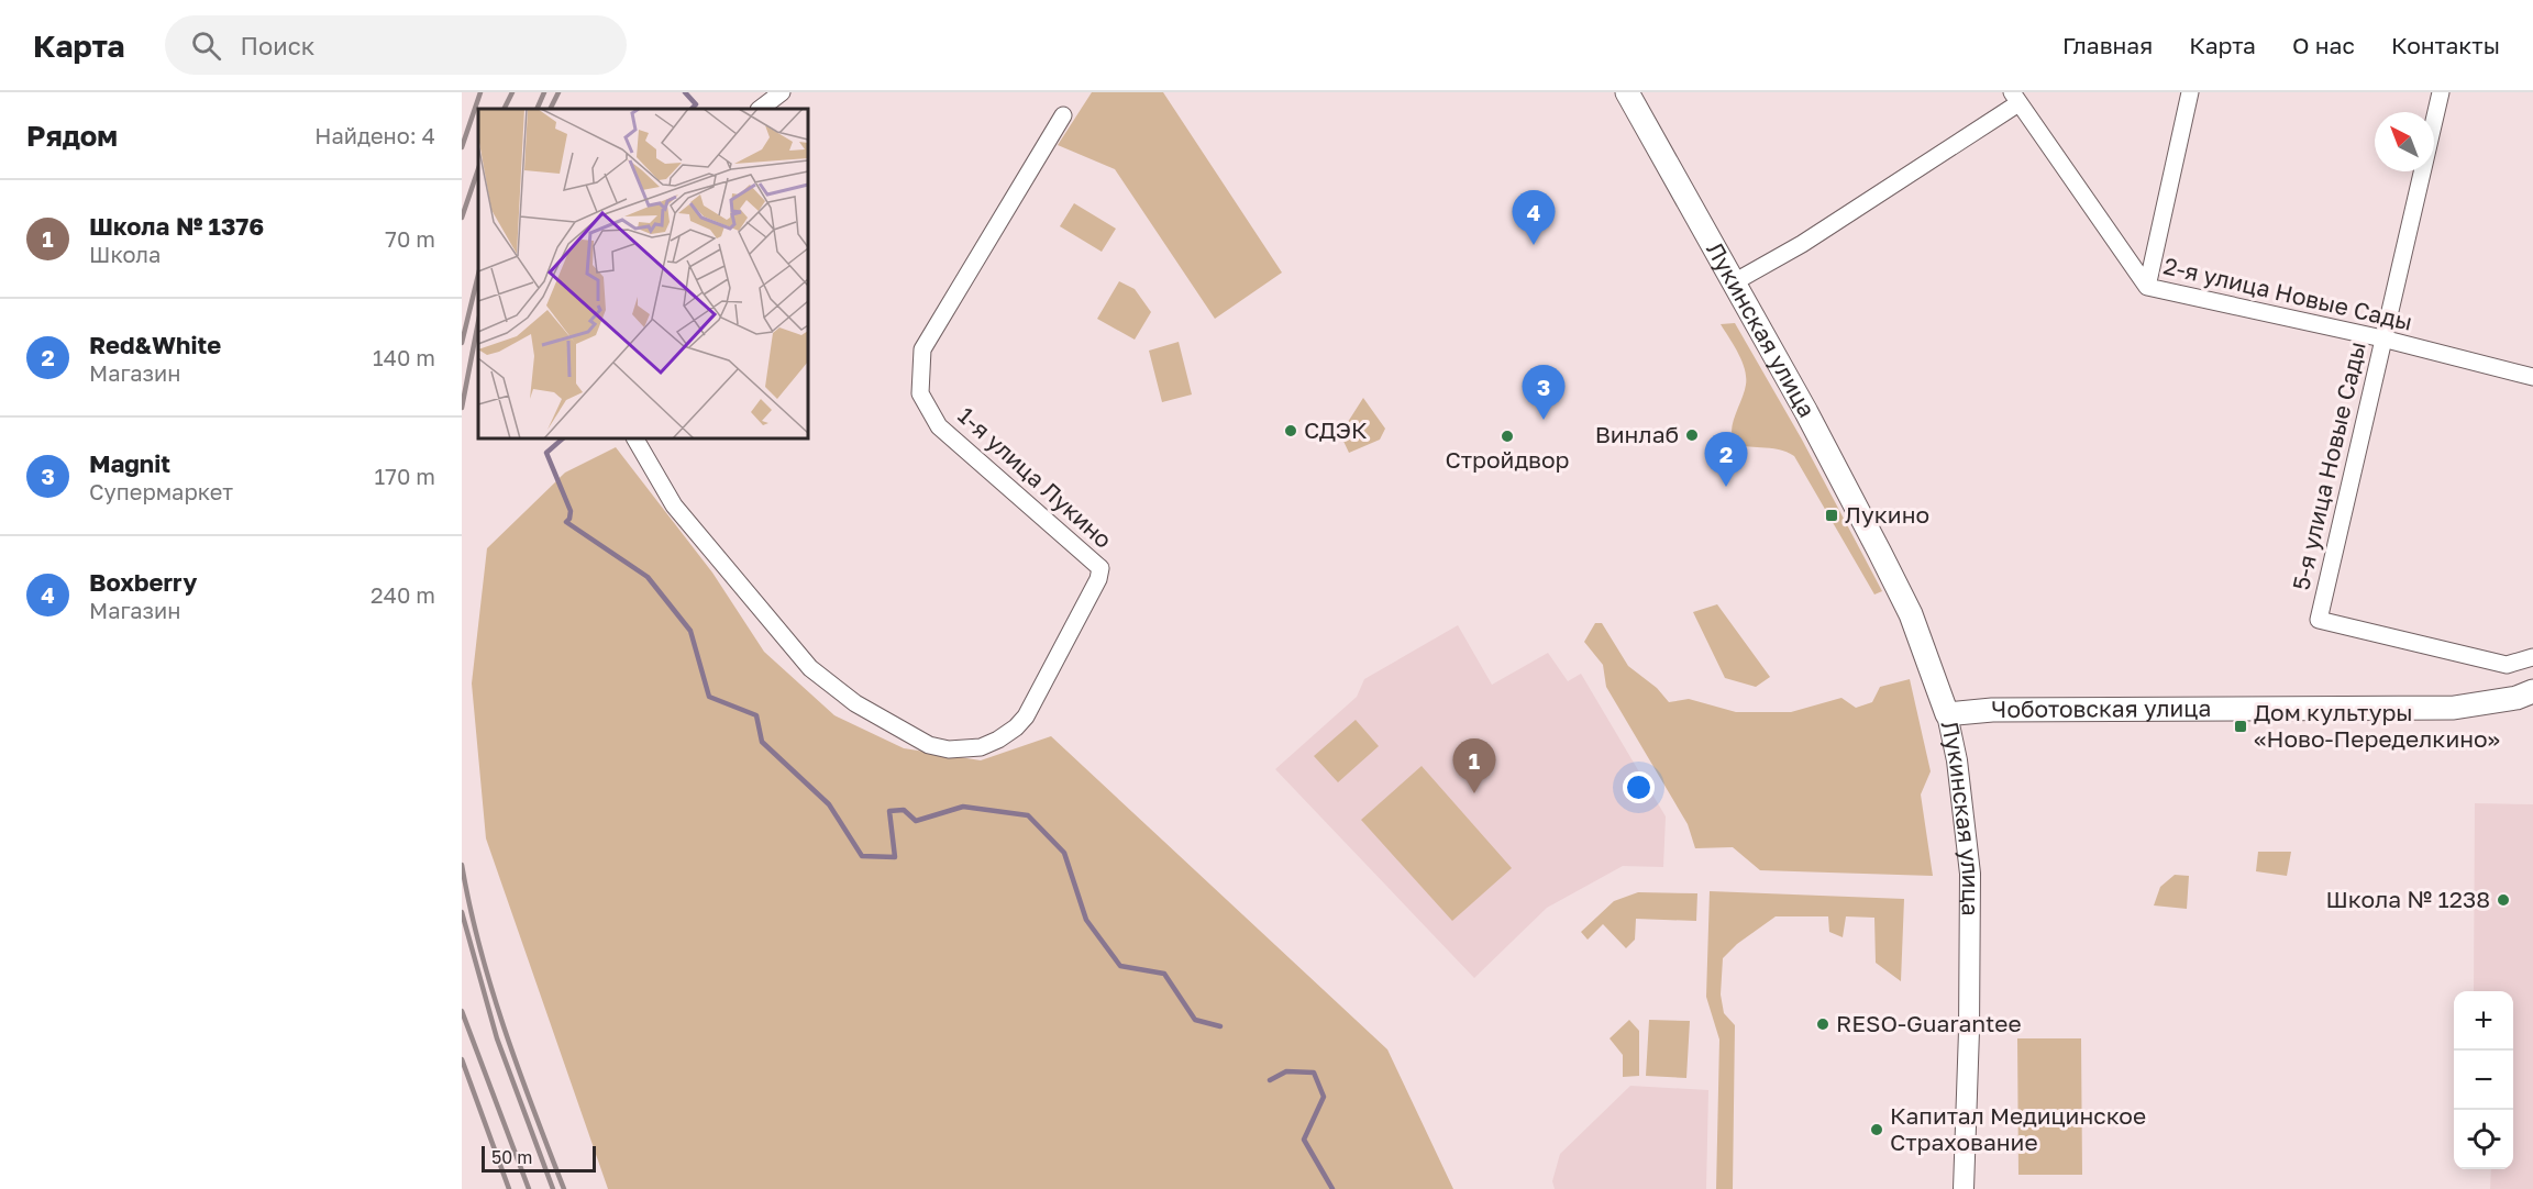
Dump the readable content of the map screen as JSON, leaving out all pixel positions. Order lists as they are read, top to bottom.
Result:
{
  "streets": {
    "main road": ["Лукинская улица", "Чоботовская улица"],
    "street": ["2-я улица Новые Сады", "5-я улица Новые Сады", "1-я улица Лукино"]
  },
  "crossings": [
    ["2-я улица Новые Сады", "5-я улица Новые Сады"],
    ["Лукинская улица", "Чоботовская улица"]
  ],
  "places": {
    "other": [
      "СДЭК",
      "Винлаб",
      "Стройдвор",
      "Школа № 1238",
      "RESO-Guarantee",
      "Капитал Медицинское Страхование"
    ],
    "transit": ["Лукино", "Дом культуры «Ново-Переделкино»"]
  },
  "scale_bar": "50 m",
  "north": "top left",
  "page": {
    "header": "Карта",
    "search": "Поиск",
    "nav": [
      "Главная",
      "Карта",
      "О нас",
      "Контакты"
    ],
    "heading": ["Рядом", "Найдено: 4"],
    "list": [
      {
        "mark": "1",
        "name": "Школа № 1376",
        "note": "Школа",
        "value": "70 m"
      },
      {
        "mark": "2",
        "name": "Red&White",
        "note": "Магазин",
        "value": "140 m"
      },
      {
        "mark": "3",
        "name": "Magnit",
        "note": "Супермаркет",
        "value": "170 m"
      },
      {
        "mark": "4",
        "name": "Boxberry",
        "note": "Магазин",
        "value": "240 m"
      }
    ],
    "pins": [
      "4",
      "3",
      "2",
      "1"
    ],
    "map_buttons": ["+", "−"],
    "scale": "50 m"
  }
}
